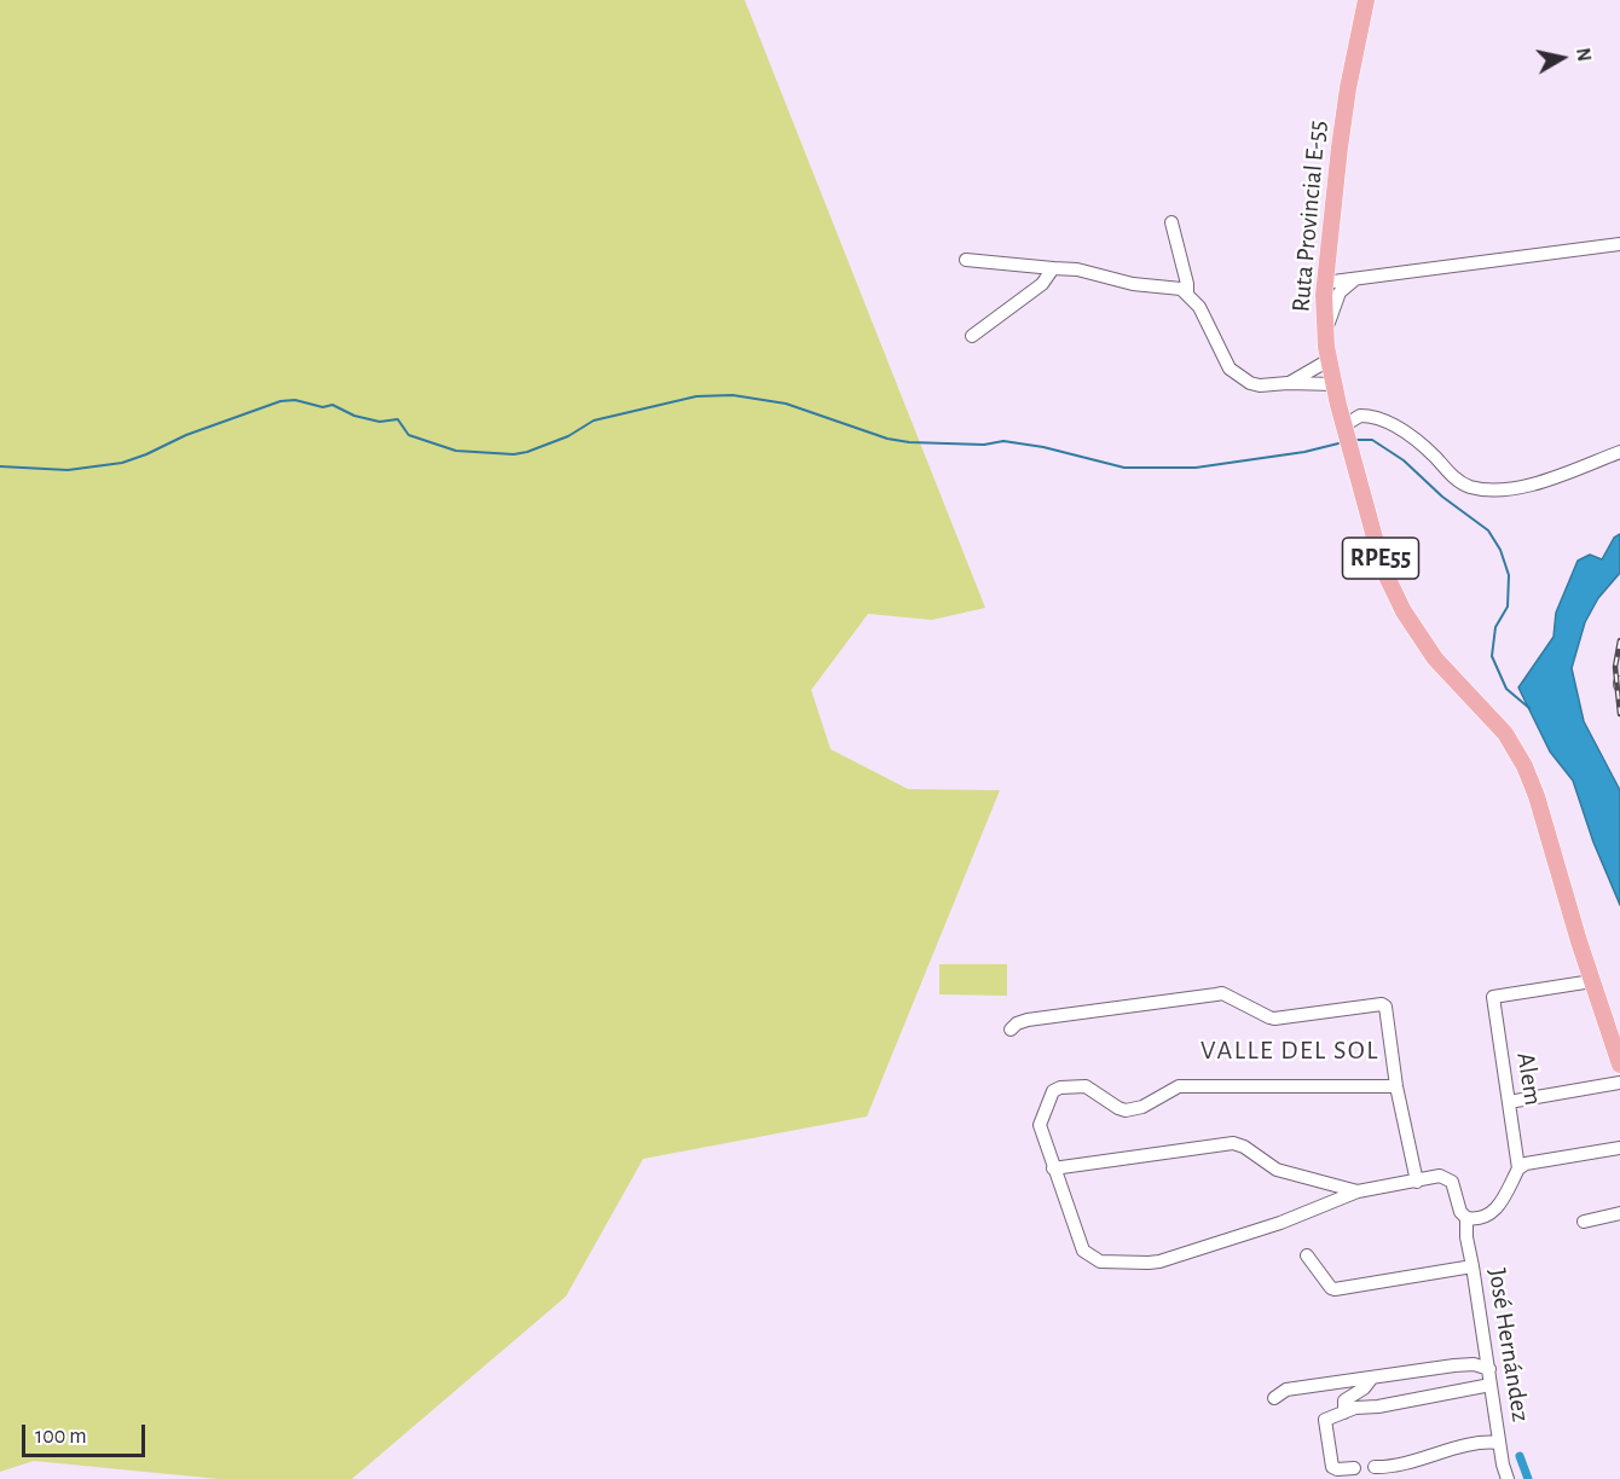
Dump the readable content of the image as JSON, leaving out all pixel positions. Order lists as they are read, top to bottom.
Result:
{
  "streets": {
    "main road": ["Ruta Provincial E-55", "RPE55"],
    "street": ["Alem", "José Hernández"]
  },
  "crossings": [
    ["Ruta Provincial E-55", "Alem"]
  ],
  "districts": ["VALLE DEL SOL"],
  "scale_bar": "100 m",
  "north": "right"
}
